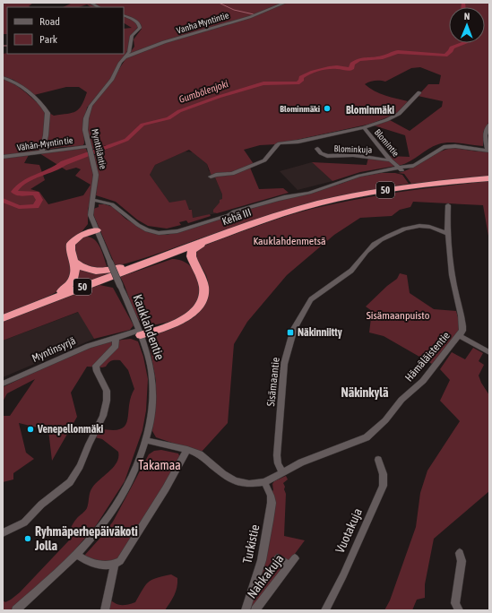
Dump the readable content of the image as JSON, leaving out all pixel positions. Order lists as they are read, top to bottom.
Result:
{
  "streets": {
    "highway": ["50", "Kehä III"],
    "street": [
      "Vanha Myntintie",
      "Blomintie",
      "Vähän-Myntin tie",
      "Mynttiläntie",
      "Blominkuja",
      "Kauklahdentie",
      "Myntinsyrjä",
      "Hämäläistentie",
      "Sisämaantie",
      "Vuotakuja",
      "Turkistie",
      "Nahkakuja"
    ]
  },
  "crossings": [
    ["Vanha Myntintie", "Mynttiläntie"],
    ["Blomintie", "Blominkuja"],
    ["Vähän-Myntin tie", "Mynttiläntie"],
    ["Mynttiläntie", "Kauklahdentie"],
    ["Kauklahdentie", "Myntinsyrjä"],
    ["Hämäläistentie", "Sisämaantie"],
    ["Hämäläistentie", "Turkistie"]
  ],
  "districts": ["Blominmäki", "Näkinkylä"],
  "water": ["Gumbölenjoki"],
  "parks": ["Kauklahdenmetsä", "Sisämaanpuisto", "Takamaa"],
  "places": {
    "other": ["Blominmäki", "Venepellonmäki", "Ryhmäperhepäiväkoti Jolla"],
    "transit": ["Näkinniitty"]
  },
  "legend": ["Road", "Park"],
  "north": "top"
}
